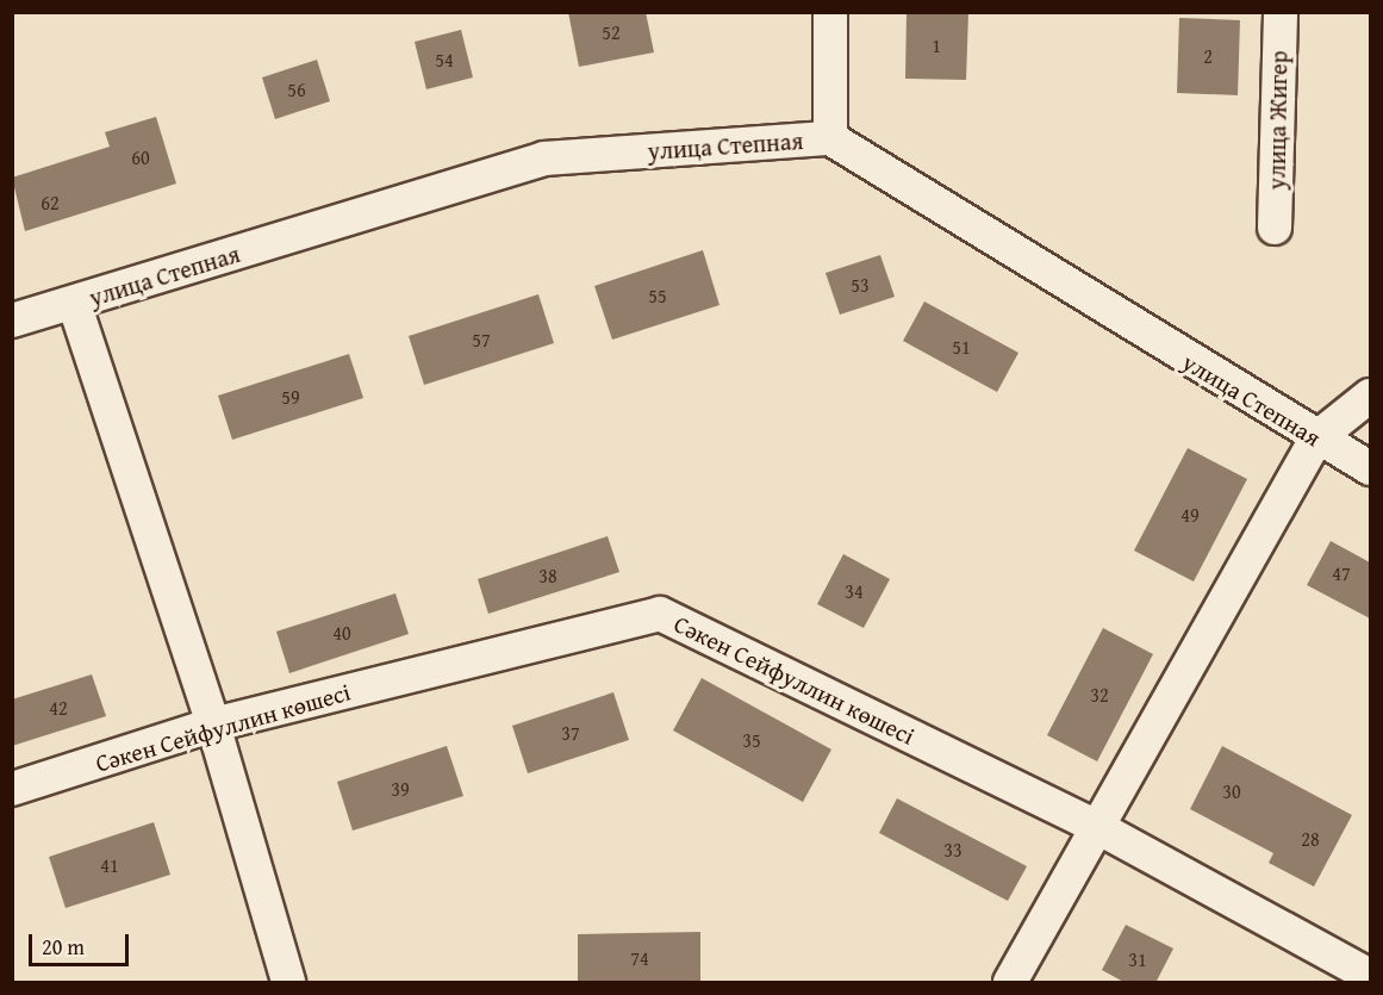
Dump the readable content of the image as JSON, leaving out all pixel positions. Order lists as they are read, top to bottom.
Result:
{
  "streets": {
    "street": ["улица Жигер", "улица Степная", "Сәкен Сейфуллин көшесі"]
  },
  "house_numbers": [
    "52",
    "1",
    "2",
    "54",
    "56",
    "60",
    "62",
    "53",
    "55",
    "57",
    "51",
    "59",
    "49",
    "47",
    "38",
    "34",
    "40",
    "32",
    "42",
    "37",
    "35",
    "39",
    "30",
    "28",
    "33",
    "41",
    "74",
    "31"
  ],
  "scale_bar": "20 m"
}
